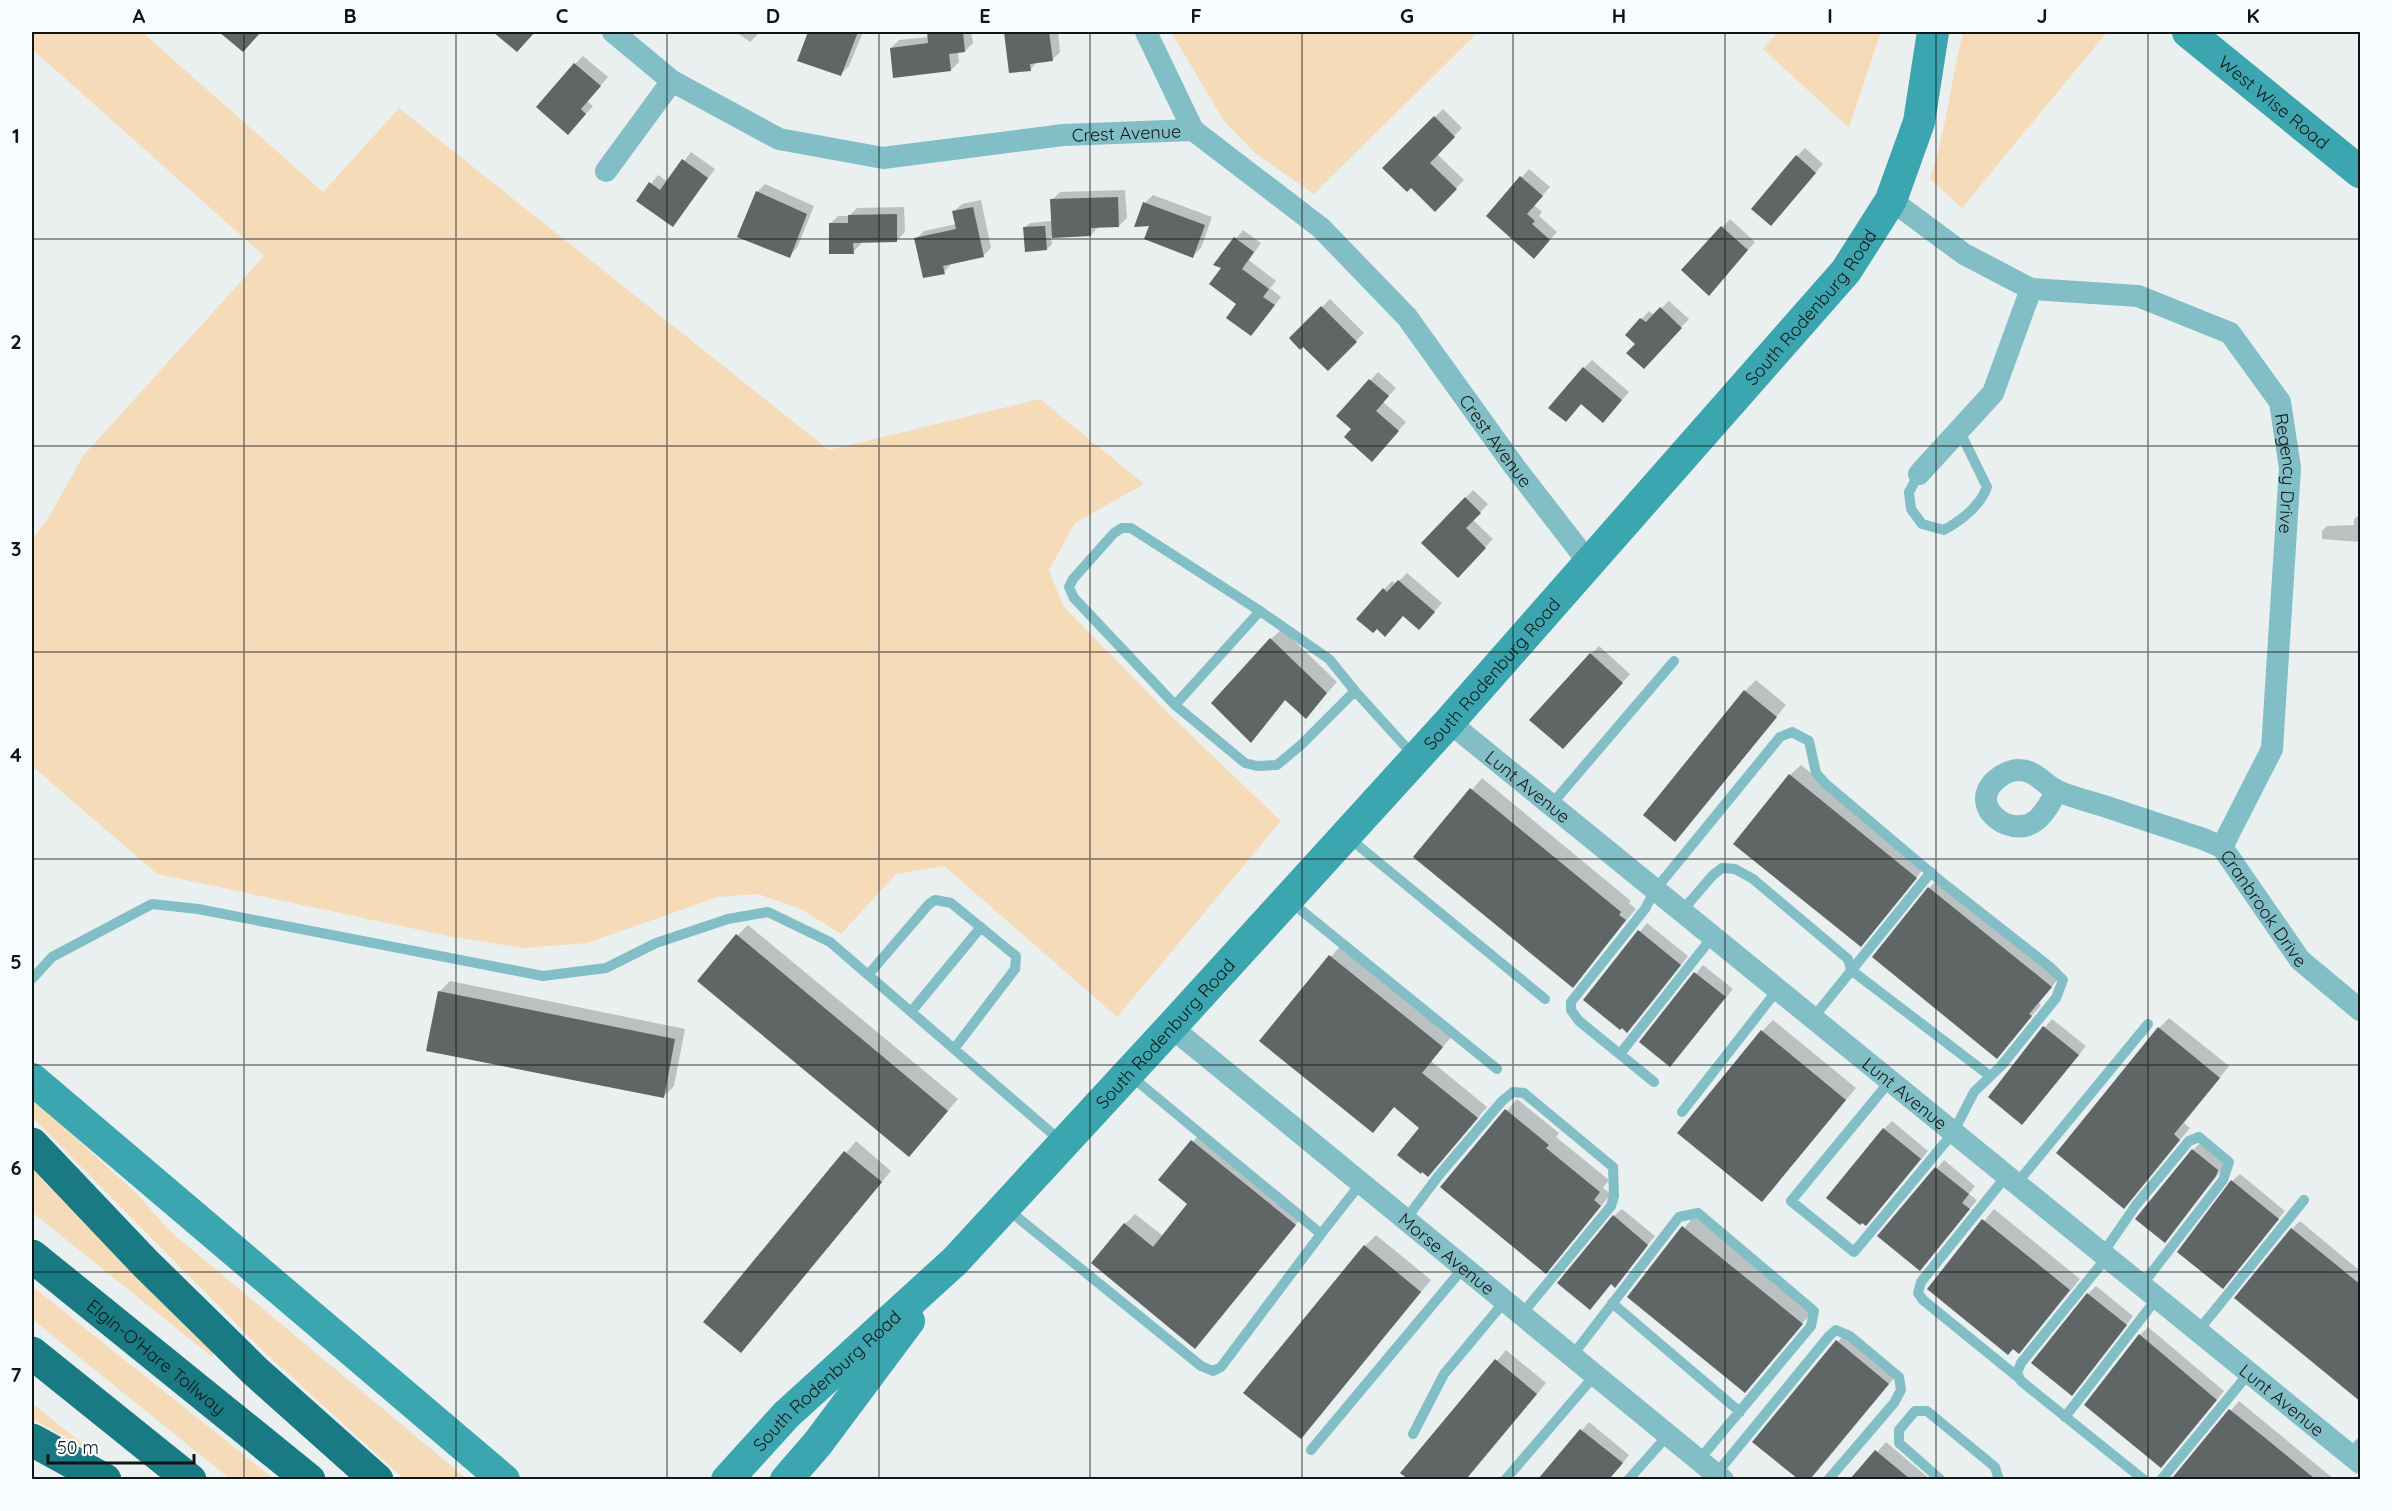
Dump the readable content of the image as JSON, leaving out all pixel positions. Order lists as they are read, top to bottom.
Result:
{
  "streets": {
    "highway": ["Elgin-O'Hare Tollway"],
    "street": [
      "West Wise Road",
      "Crest Avenue",
      "South Rodenburg Road",
      "Regency Drive",
      "Lunt Avenue",
      "Cranbrook Drive",
      "Morse Avenue"
    ]
  },
  "crossings": [
    ["Crest Avenue", "South Rodenburg Road"],
    ["South Rodenburg Road", "Regency Drive"],
    ["South Rodenburg Road", "Lunt Avenue"],
    ["South Rodenburg Road", "Morse Avenue"],
    ["Regency Drive", "Cranbrook Drive"]
  ],
  "scale_bar": "50 m",
  "grid": {
    "columns": [
      "A",
      "B",
      "C",
      "D",
      "E",
      "F",
      "G",
      "H",
      "I",
      "J",
      "K"
    ],
    "rows": [
      "1",
      "2",
      "3",
      "4",
      "5",
      "6",
      "7"
    ]
  }
}
